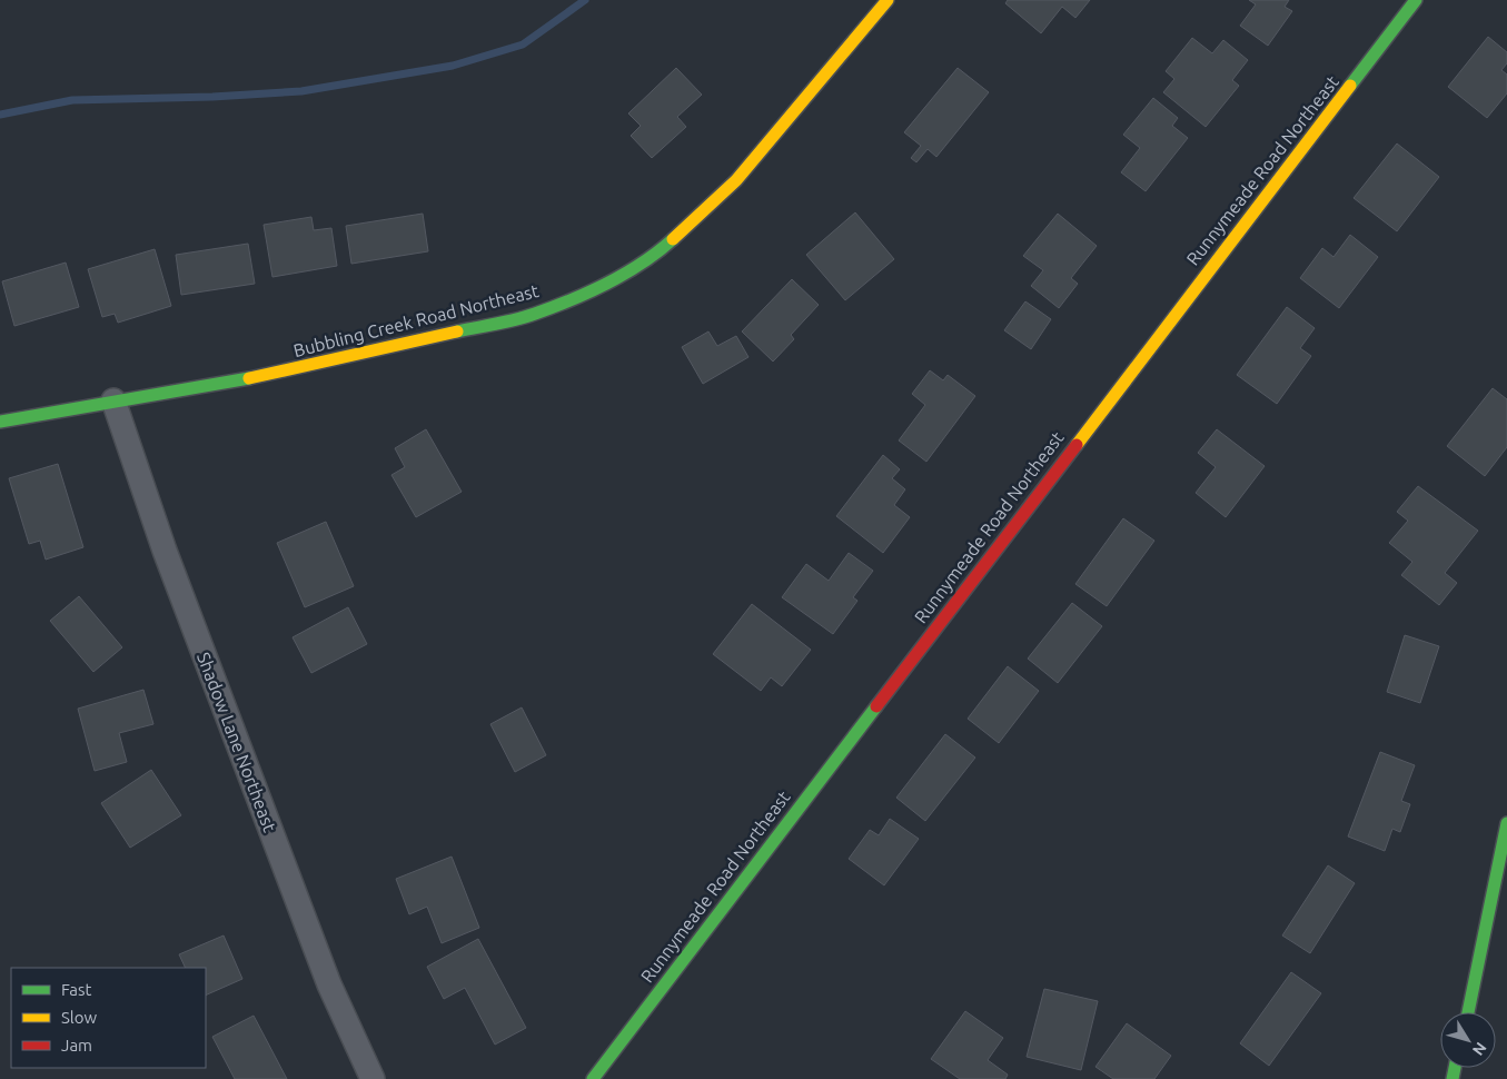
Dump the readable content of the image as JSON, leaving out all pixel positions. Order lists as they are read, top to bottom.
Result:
{
  "streets": {
    "street": ["Runnymeade Road Northeast", "Bubbling Creek Road Northeast", "Shadow Lane Northeast"]
  },
  "crossings": [
    ["Bubbling Creek Road Northeast", "Shadow Lane Northeast"]
  ],
  "legend": ["Fast", "Slow", "Jam"],
  "north": "bottom right"
}
